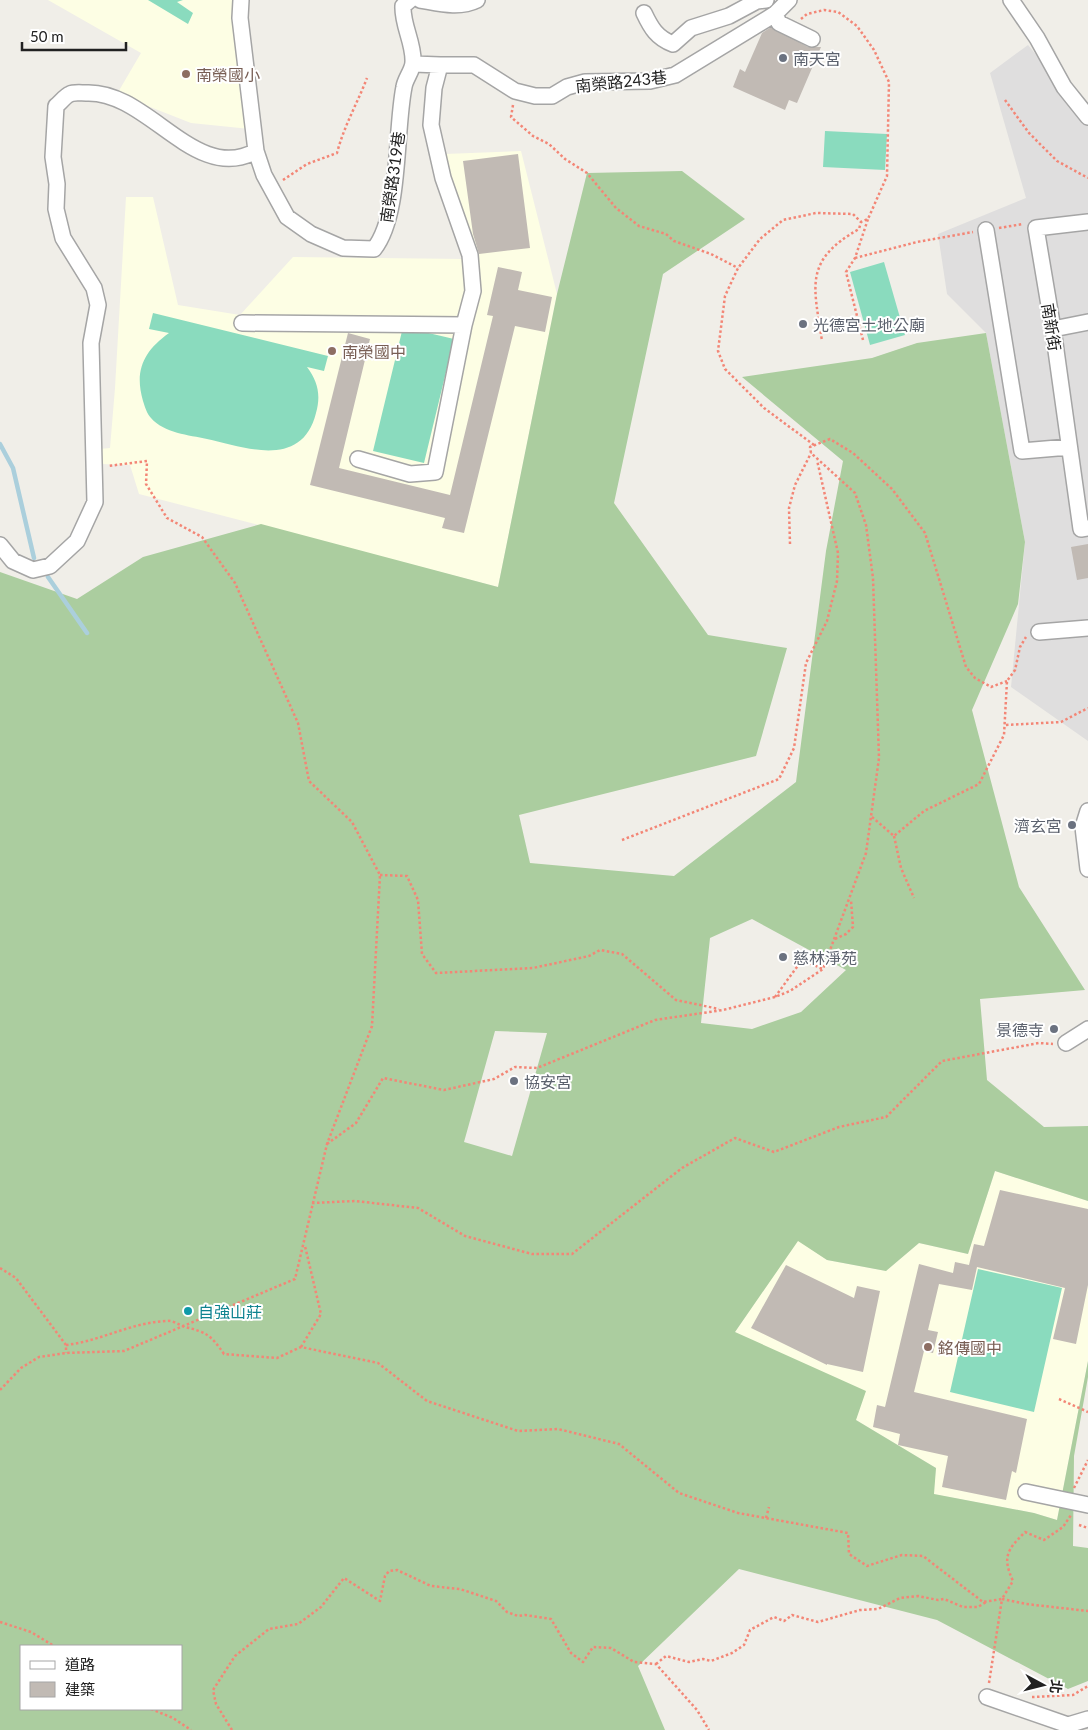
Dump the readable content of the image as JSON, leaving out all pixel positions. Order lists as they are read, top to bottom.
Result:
{
  "streets": {
    "street": ["南榮路243巷", "南榮路319巷", "南新街"]
  },
  "crossings": [
    ["南榮路243巷", "南榮路319巷"]
  ],
  "places": [
    "南天宮",
    "南榮國小",
    "光德宮土地公廟",
    "南榮國中",
    "濟玄宮",
    "慈林淨苑",
    "景德寺",
    "協安宮",
    "自強山莊",
    "銘傳國中"
  ],
  "legend": ["道路", "建築"],
  "scale_bar": "50 m",
  "north": "right"
}
